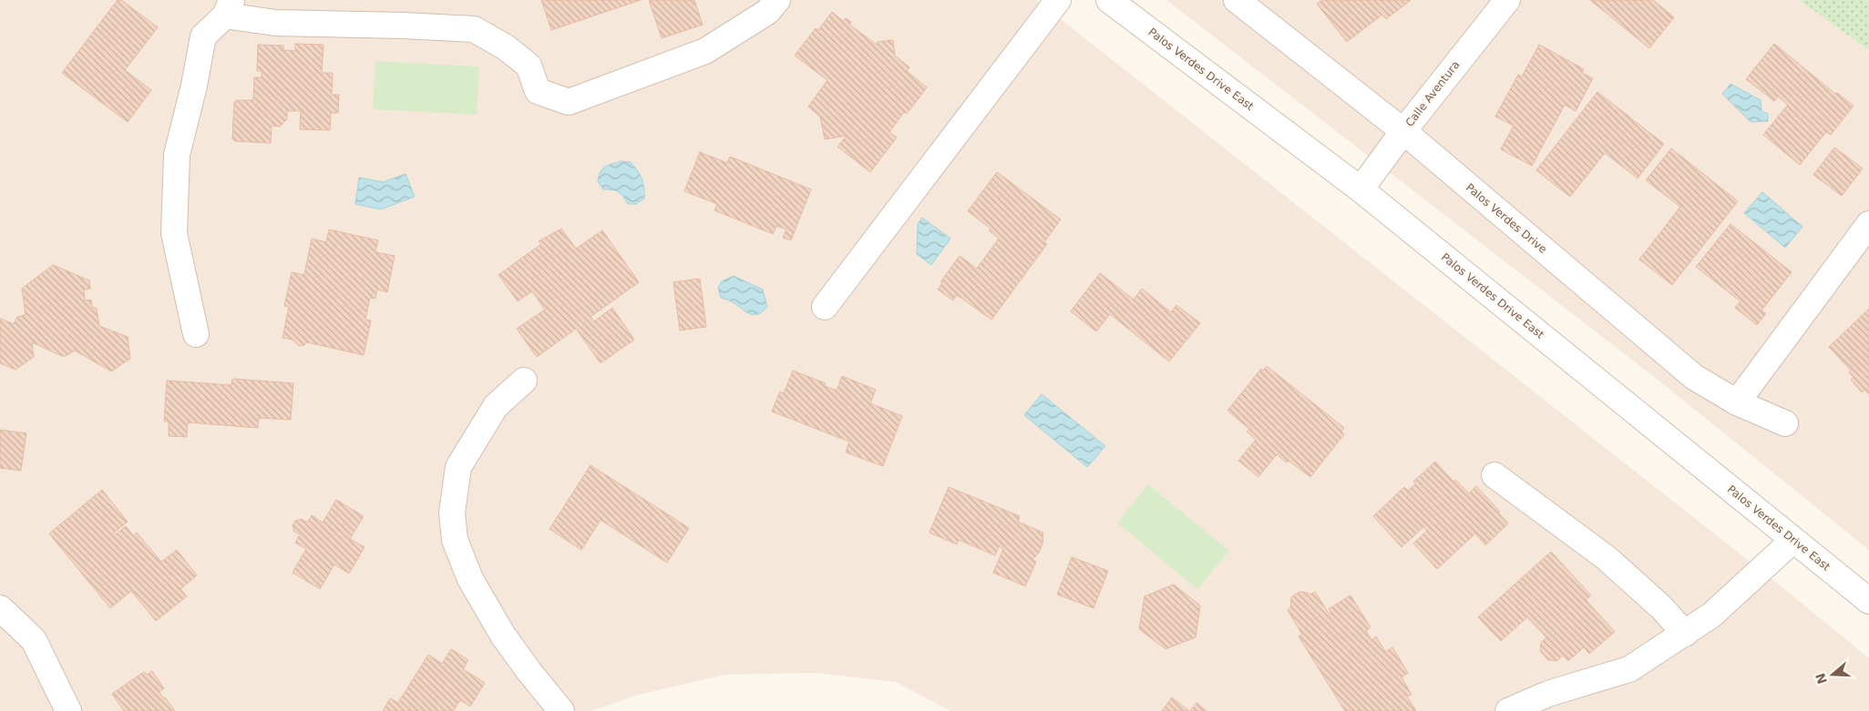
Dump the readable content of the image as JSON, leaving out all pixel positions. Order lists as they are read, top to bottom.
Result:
{
  "streets": {
    "street": ["Palos Verdes Drive East", "Calle Aventura", "Palos Verdes Drive"]
  },
  "crossings": [
    ["Palos Verdes Drive East", "Calle Aventura"],
    ["Calle Aventura", "Palos Verdes Drive"]
  ],
  "north": "left"
}
